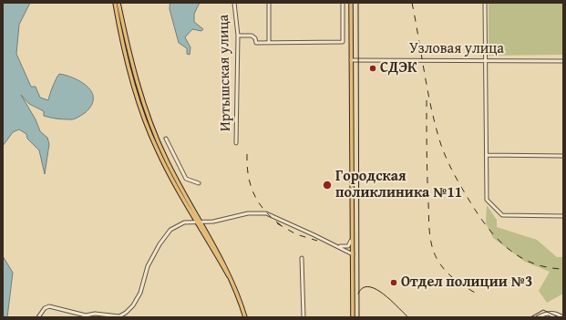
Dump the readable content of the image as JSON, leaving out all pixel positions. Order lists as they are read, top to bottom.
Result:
{
  "streets": {
    "street": ["Узловая улица", "Иртышская улица"]
  },
  "places": ["СДЭК", "Городская поликлиника №11", "Отдел полиции №3"]
}
